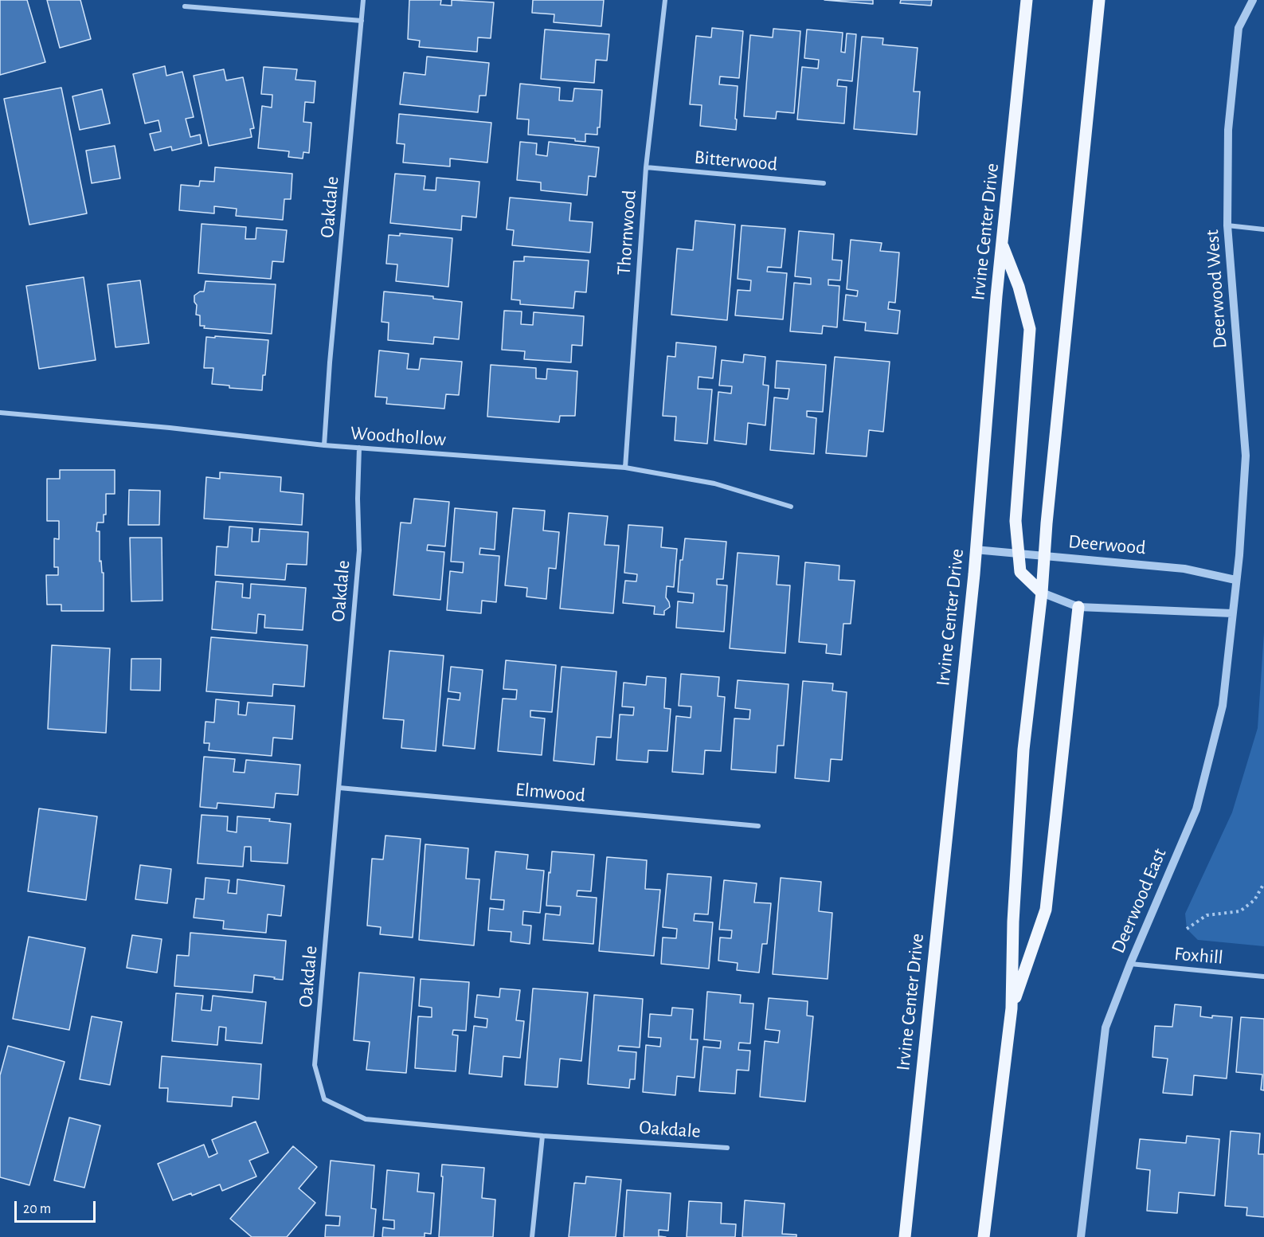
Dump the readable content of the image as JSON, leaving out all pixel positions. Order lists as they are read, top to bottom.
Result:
{
  "streets": {
    "main road": ["Irvine Center Drive"],
    "street": [
      "Bitterwood",
      "Oakdale",
      "Thornwood",
      "Deerwood West",
      "Woodhollow",
      "Deerwood",
      "Elmwood",
      "Deerwood East",
      "Foxhill"
    ]
  },
  "crossings": [
    ["Bitterwood", "Thornwood"],
    ["Oakdale", "Woodhollow"],
    ["Oakdale", "Elmwood"],
    ["Irvine Center Drive", "Deerwood"],
    ["Thornwood", "Woodhollow"],
    ["Deerwood West", "Deerwood"],
    ["Deerwood West", "Deerwood East"],
    ["Deerwood", "Deerwood East"],
    ["Deerwood East", "Foxhill"]
  ],
  "scale_bar": "20 m"
}
